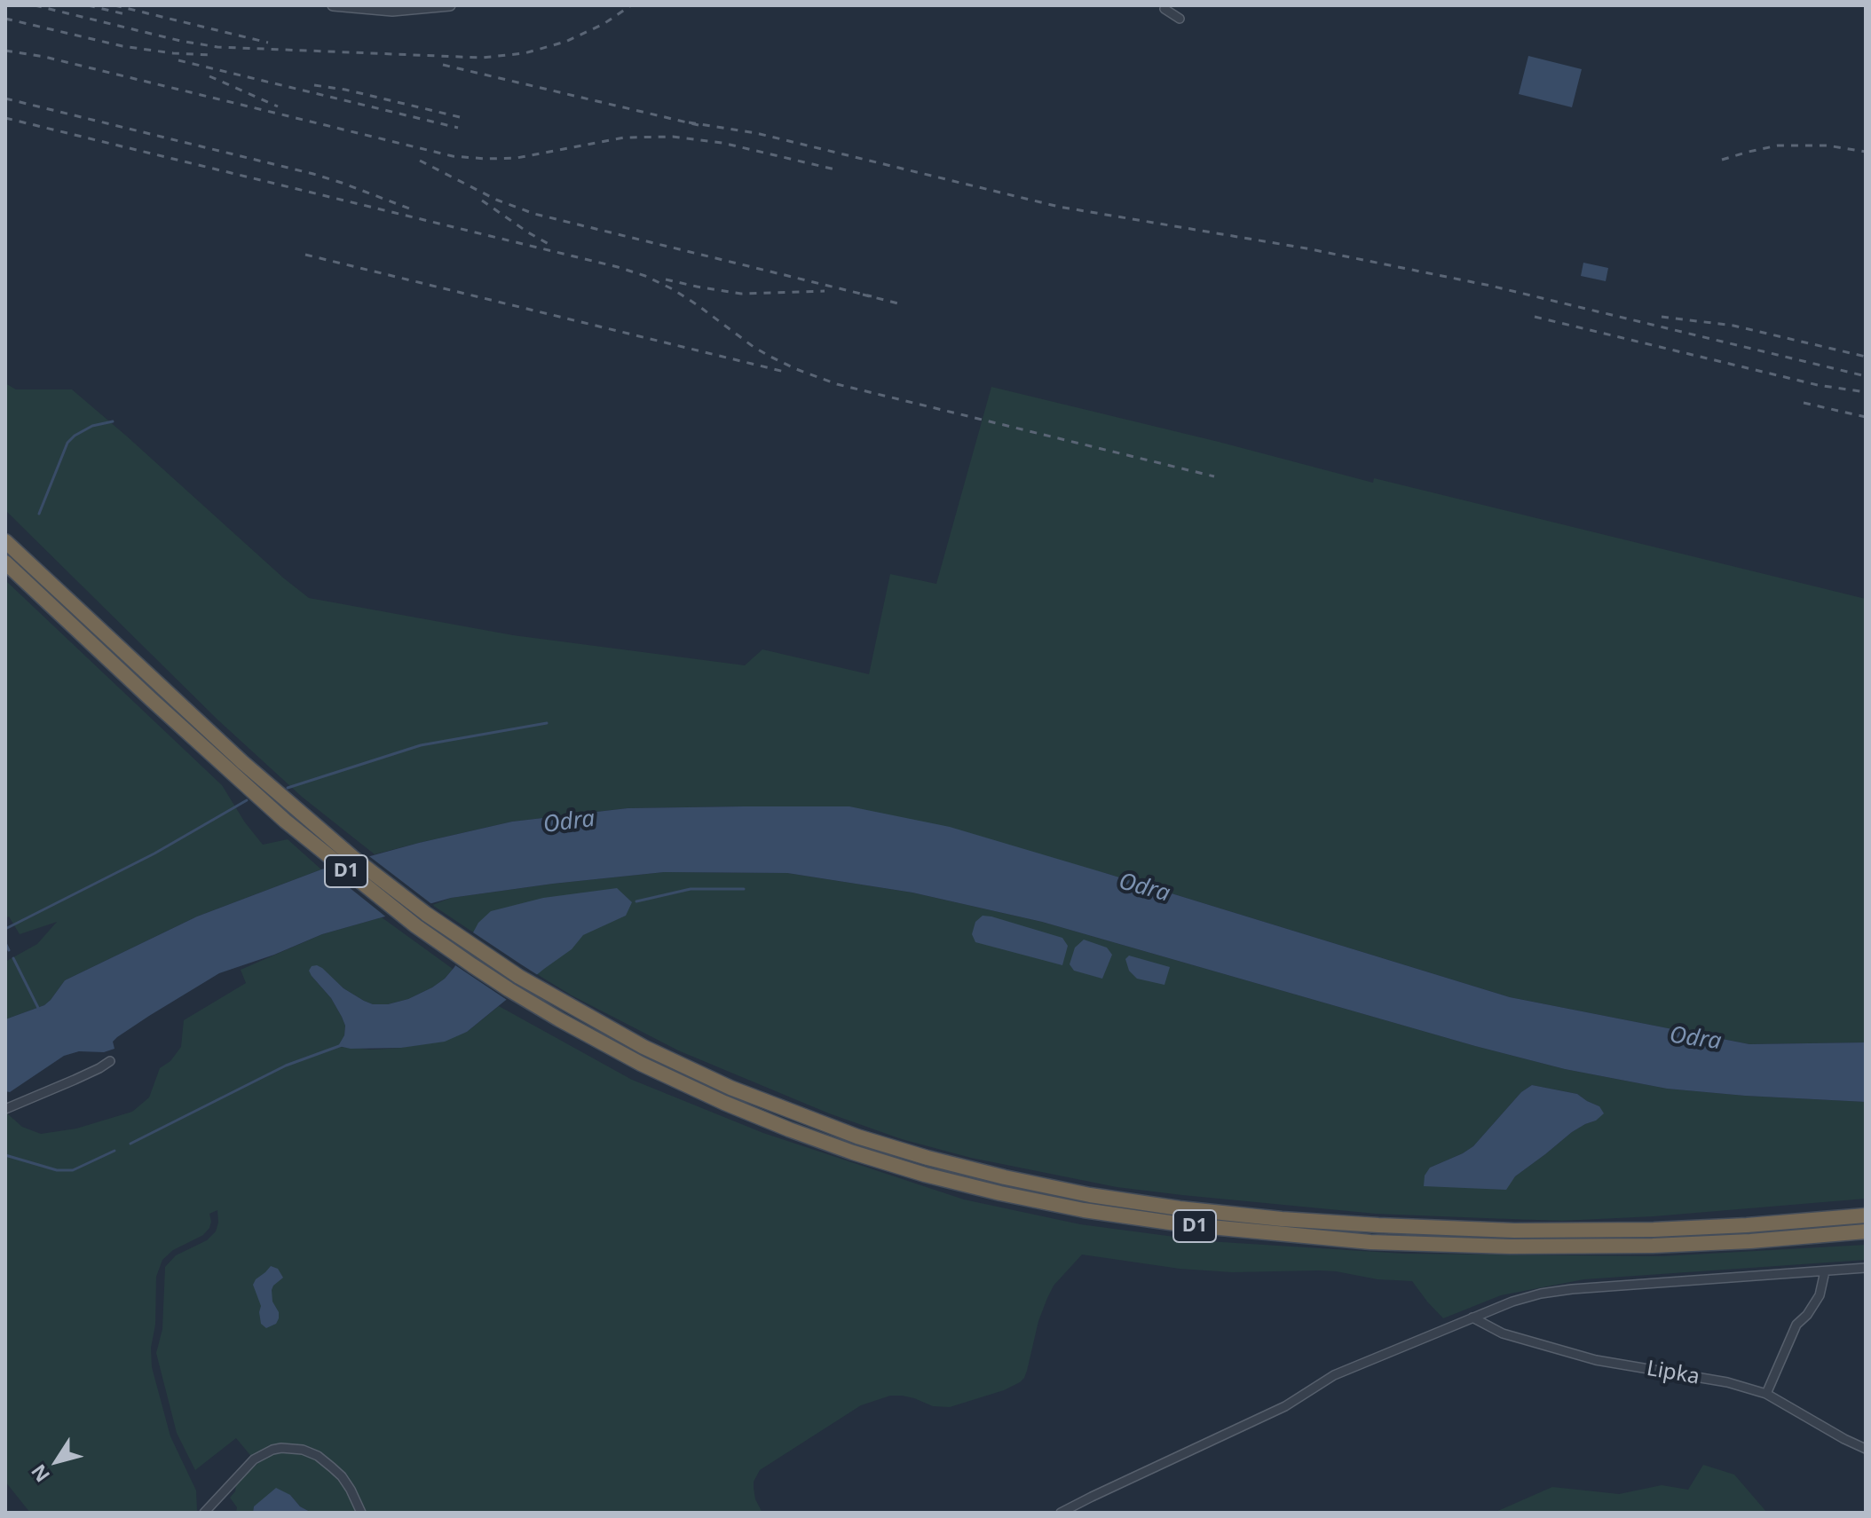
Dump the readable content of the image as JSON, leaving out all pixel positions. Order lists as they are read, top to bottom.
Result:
{
  "streets": {
    "highway": ["D1"],
    "street": ["Lipka"]
  },
  "water": ["Odra"],
  "north": "bottom left"
}
